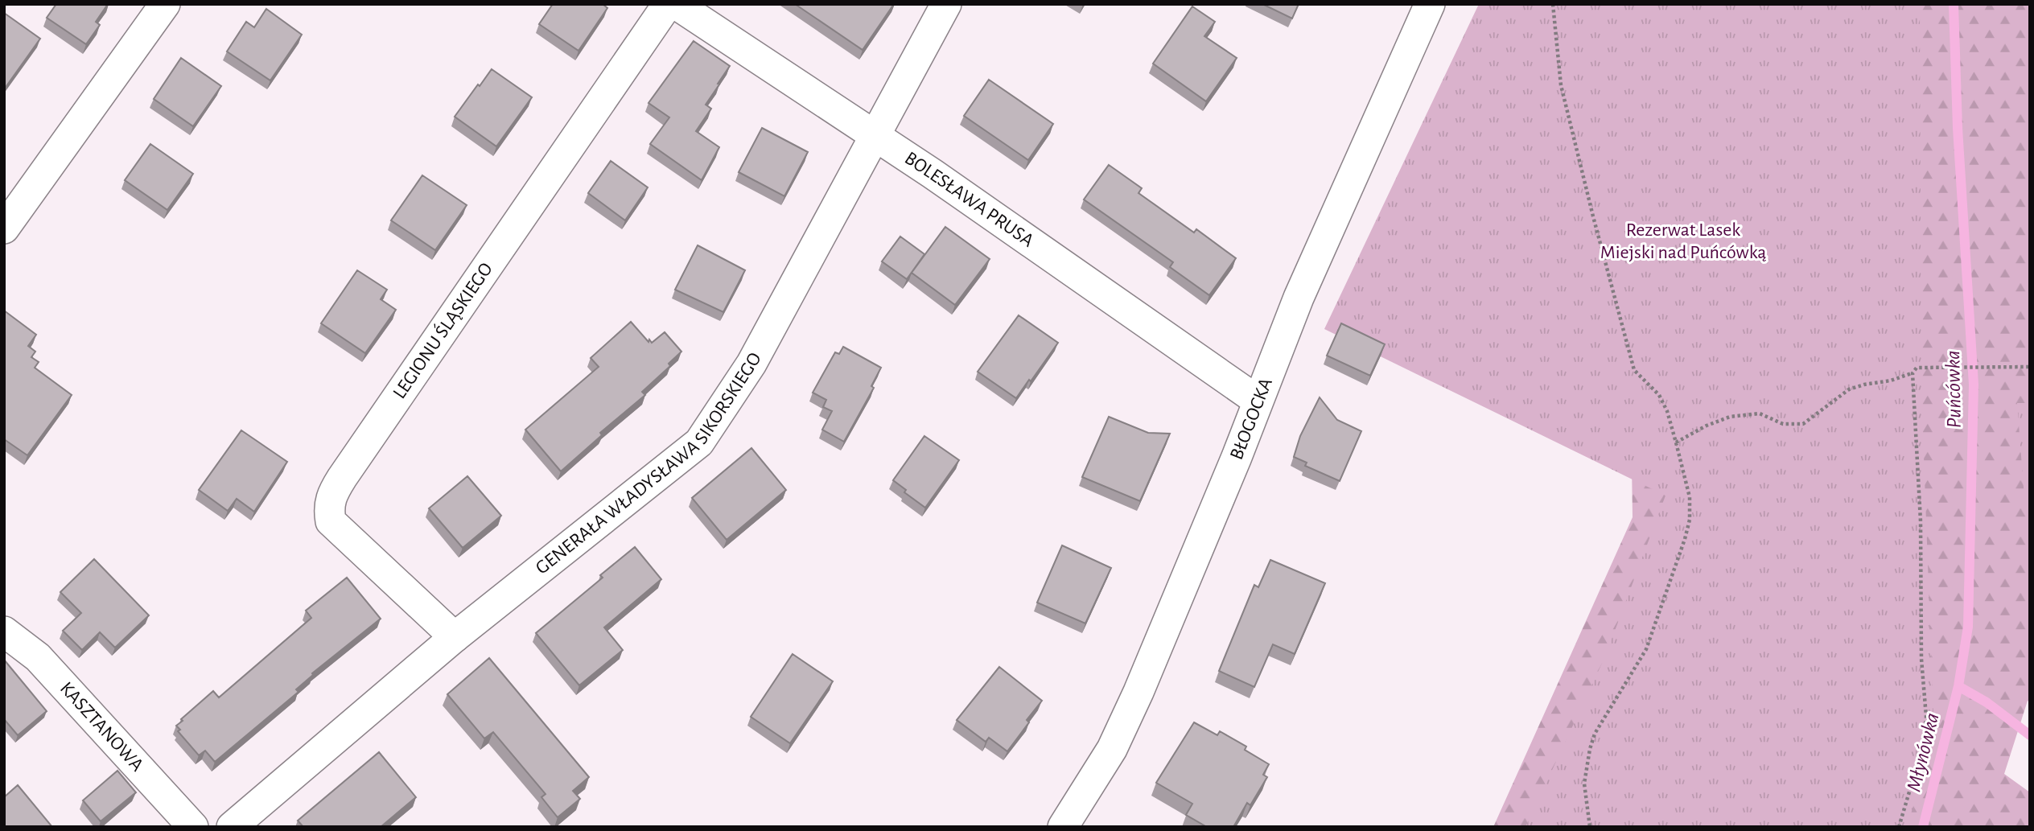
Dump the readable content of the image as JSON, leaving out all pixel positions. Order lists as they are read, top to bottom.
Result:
{
  "streets": {
    "street": [
      "BOLESŁAWA PRUSA",
      "LEGIONU ŚLĄSKIEGO",
      "BŁOGOCKA",
      "GENERAŁA WŁADYSŁAWA SIKORSKIEGO",
      "KASZTANOWA"
    ]
  },
  "crossings": [
    ["BOLESŁAWA PRUSA", "BŁOGOCKA"],
    ["BOLESŁAWA PRUSA", "GENERAŁA WŁADYSŁAWA SIKORSKIEGO"],
    ["LEGIONU ŚLĄSKIEGO", "GENERAŁA WŁADYSŁAWA SIKORSKIEGO"]
  ],
  "water": ["Puńcówka", "Młynówka"],
  "parks": ["Rezerwat Lasek Miejski nad Puńcówką"]
}
